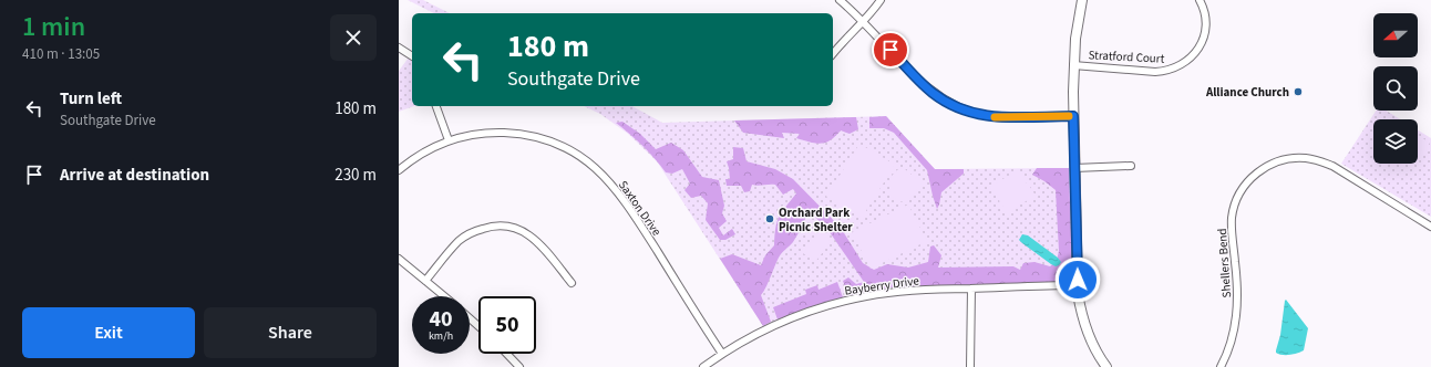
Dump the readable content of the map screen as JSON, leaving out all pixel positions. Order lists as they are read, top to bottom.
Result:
{
  "streets": {
    "street": [
      "Stratford Court",
      "Saxton Drive",
      "Shellers Bend",
      "Bayberry Drive"
    ]
  },
  "crossings": [
    ["Saxton Drive", "Bayberry Drive"]
  ],
  "places": ["Alliance Church", "Orchard Park Picnic Shelter"],
  "north": "left",
  "page": {
    "heading": ["1 min", "410 m · 13:05"],
    "turn": ["180 m", "Southgate Drive"],
    "list": [
      {
        "name": "Turn left",
        "note": "Southgate Drive",
        "value": "180 m"
      },
      {
        "name": "Arrive at destination",
        "value": "230 m"
      }
    ],
    "speed": "40 km/h",
    "limit": "50",
    "buttons": ["Exit", "Share"]
  }
}
